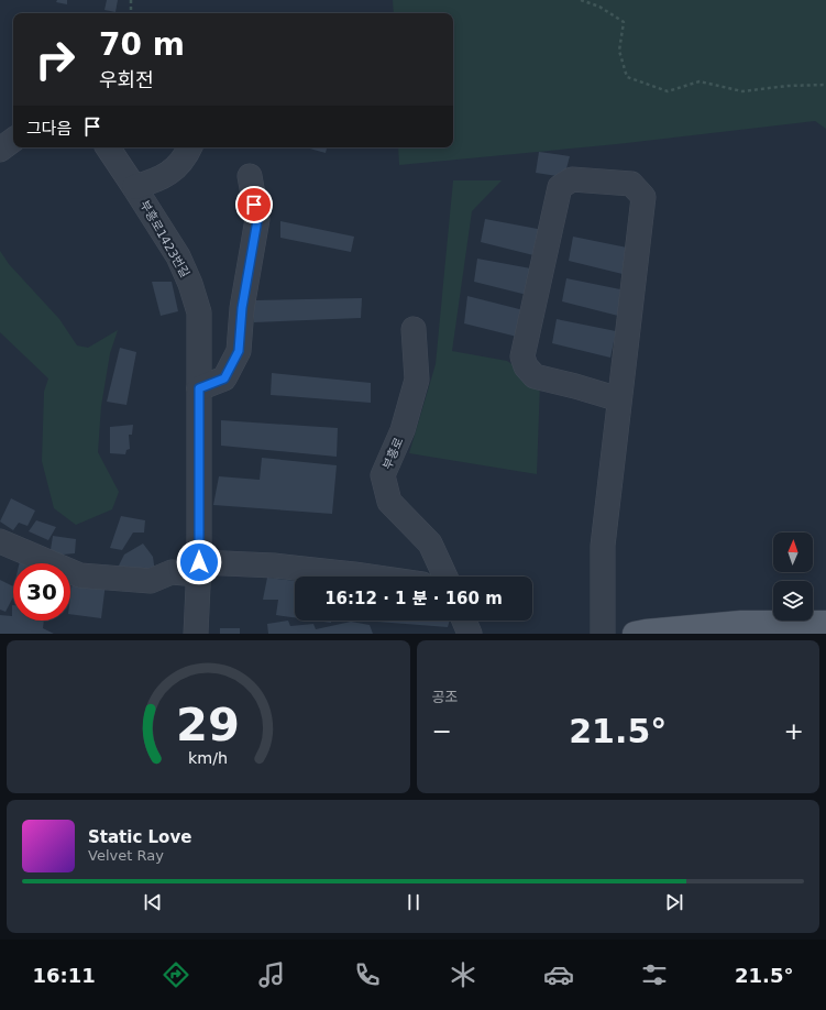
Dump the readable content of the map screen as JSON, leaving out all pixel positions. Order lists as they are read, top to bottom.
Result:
{
  "streets": {
    "street": ["부흥로1423번길", "부흥로"]
  },
  "north": "top",
  "page": {
    "turn": ["70 m", "우회전"],
    "then": "그다음",
    "limit": "30",
    "trip": "16:12 · 1 분 · 160 m",
    "tile": "공조",
    "heat": ["−", "21.5°", "+"],
    "song": ["Static Love", "Velvet Ray"],
    "tabs": ["16:11", "21.5°"],
    "gauge": ["29", "km/h"]
  }
}
